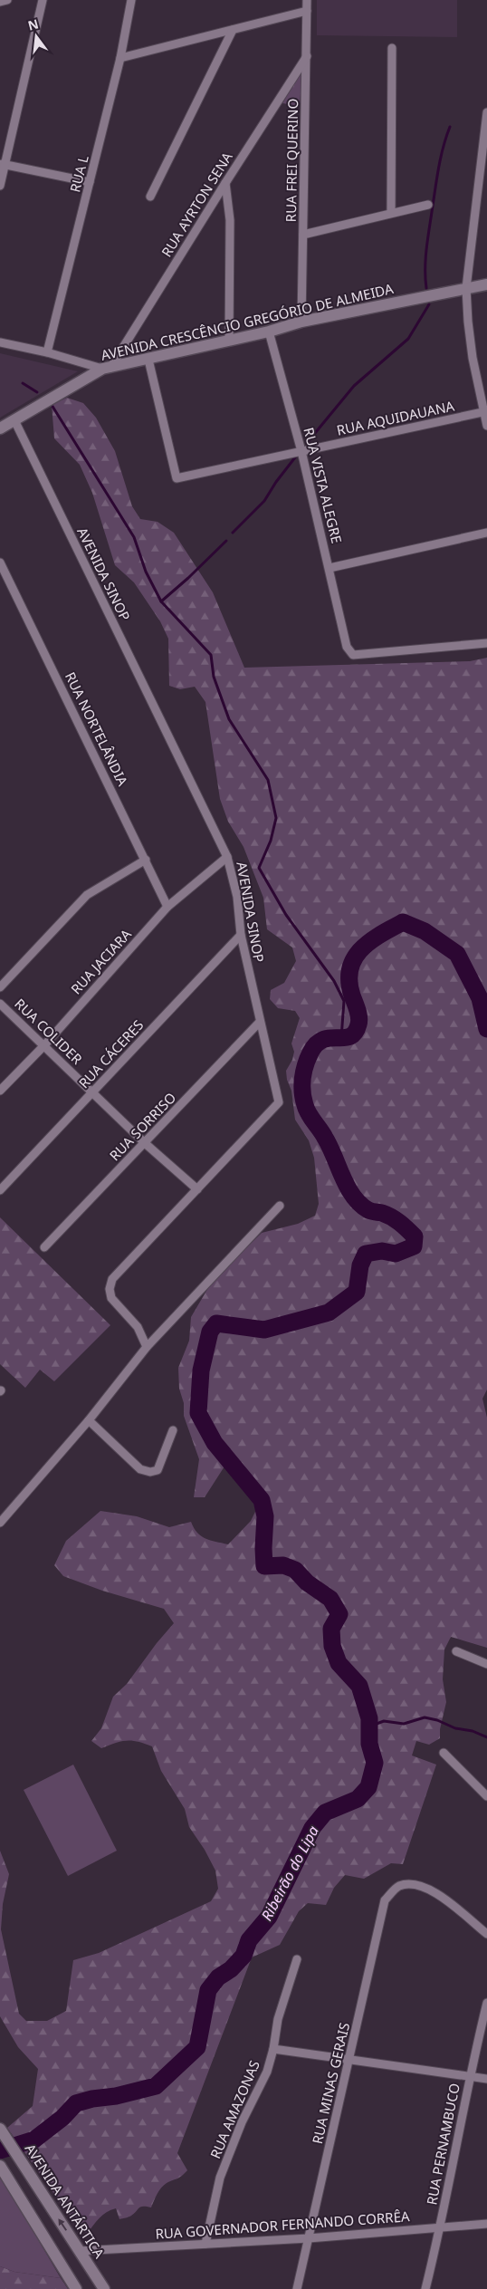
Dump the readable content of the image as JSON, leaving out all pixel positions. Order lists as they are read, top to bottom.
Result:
{
  "streets": {
    "street": [
      "RUA FREI QUERINO",
      "RUA L",
      "RUA AYRTON SENA",
      "AVENIDA CRESCÊNCIO GREGÓRIO DE ALMEIDA",
      "RUA AQUIDAUANA",
      "RUA VISTA ALEGRE",
      "AVENIDA SINOP",
      "RUA NORTELÂNDIA",
      "RUA JACIARA",
      "RUA COLIDER",
      "RUA CÁCERES",
      "RUA SORRISO",
      "RUA MINAS GERAIS",
      "RUA AMAZONAS",
      "RUA PERNAMBUCO",
      "AVENIDA ANTÁRTICA",
      "RUA GOVERNADOR FERNANDO CORRÊA"
    ]
  },
  "crossings": [
    ["RUA FREI QUERINO", "RUA AYRTON SENA"],
    ["RUA FREI QUERINO", "AVENIDA CRESCÊNCIO GREGÓRIO DE ALMEIDA"],
    ["RUA AYRTON SENA", "AVENIDA CRESCÊNCIO GREGÓRIO DE ALMEIDA"],
    ["AVENIDA CRESCÊNCIO GREGÓRIO DE ALMEIDA", "RUA AQUIDAUANA"],
    ["AVENIDA CRESCÊNCIO GREGÓRIO DE ALMEIDA", "RUA VISTA ALEGRE"],
    ["AVENIDA CRESCÊNCIO GREGÓRIO DE ALMEIDA", "AVENIDA SINOP"],
    ["RUA AQUIDAUANA", "RUA VISTA ALEGRE"],
    ["AVENIDA SINOP", "RUA JACIARA"],
    ["AVENIDA SINOP", "RUA COLIDER"],
    ["AVENIDA SINOP", "RUA CÁCERES"],
    ["AVENIDA SINOP", "RUA SORRISO"],
    ["RUA NORTELÂNDIA", "RUA JACIARA"],
    ["RUA JACIARA", "RUA COLIDER"],
    ["RUA COLIDER", "RUA CÁCERES"],
    ["RUA COLIDER", "RUA SORRISO"],
    ["RUA MINAS GERAIS", "RUA GOVERNADOR FERNANDO CORRÊA"],
    ["RUA AMAZONAS", "RUA GOVERNADOR FERNANDO CORRÊA"],
    ["RUA PERNAMBUCO", "RUA GOVERNADOR FERNANDO CORRÊA"],
    ["AVENIDA ANTÁRTICA", "RUA GOVERNADOR FERNANDO CORRÊA"]
  ],
  "water": ["Ribeirão do Lipa"],
  "north": "top"
}
